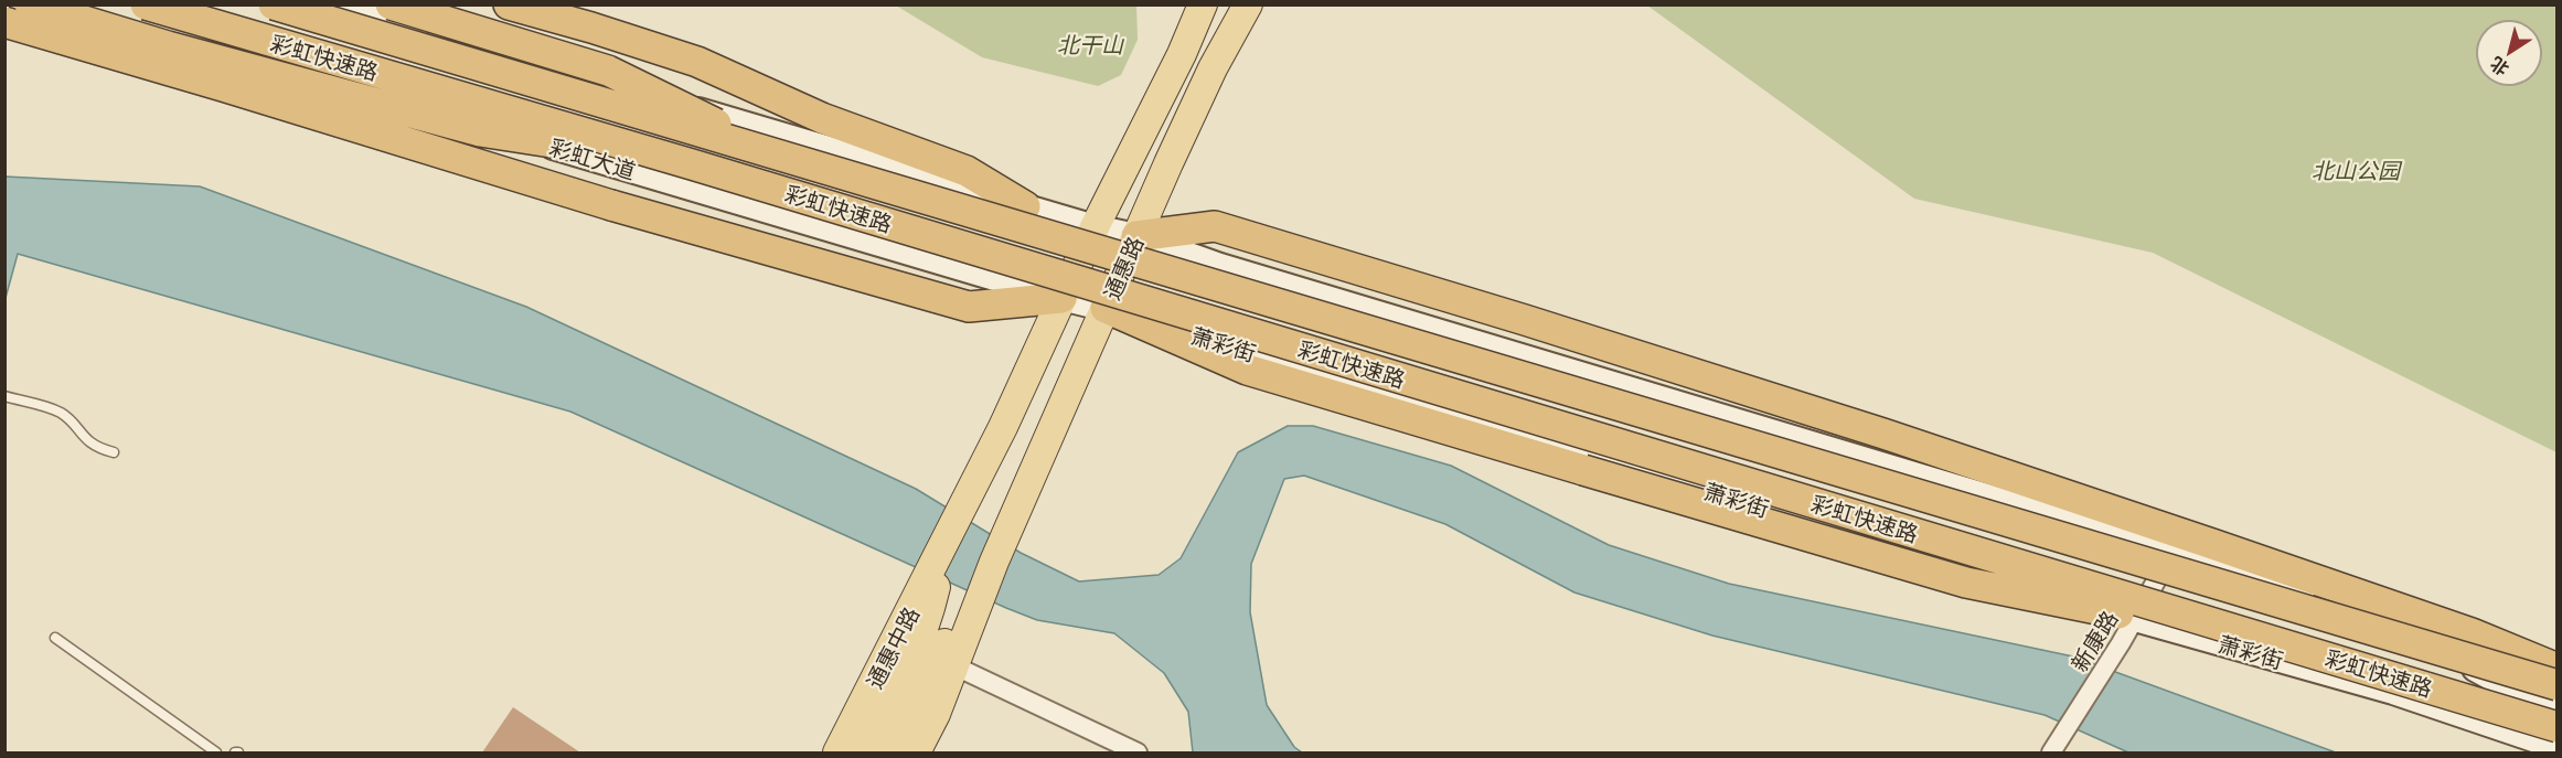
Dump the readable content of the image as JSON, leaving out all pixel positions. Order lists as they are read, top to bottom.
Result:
{
  "streets": {
    "highway": ["彩虹快速路"],
    "main road": [
      "彩虹大道",
      "通惠路",
      "萧彩街",
      "通惠中路"
    ],
    "street": ["新康路"]
  },
  "crossings": [
    ["彩虹大道", "通惠路"],
    ["彩虹大道", "萧彩街"],
    ["通惠路", "萧彩街"],
    ["通惠路", "通惠中路"],
    ["萧彩街", "新康路"]
  ],
  "parks": ["北干山", "北山公园"],
  "north": "bottom left"
}
